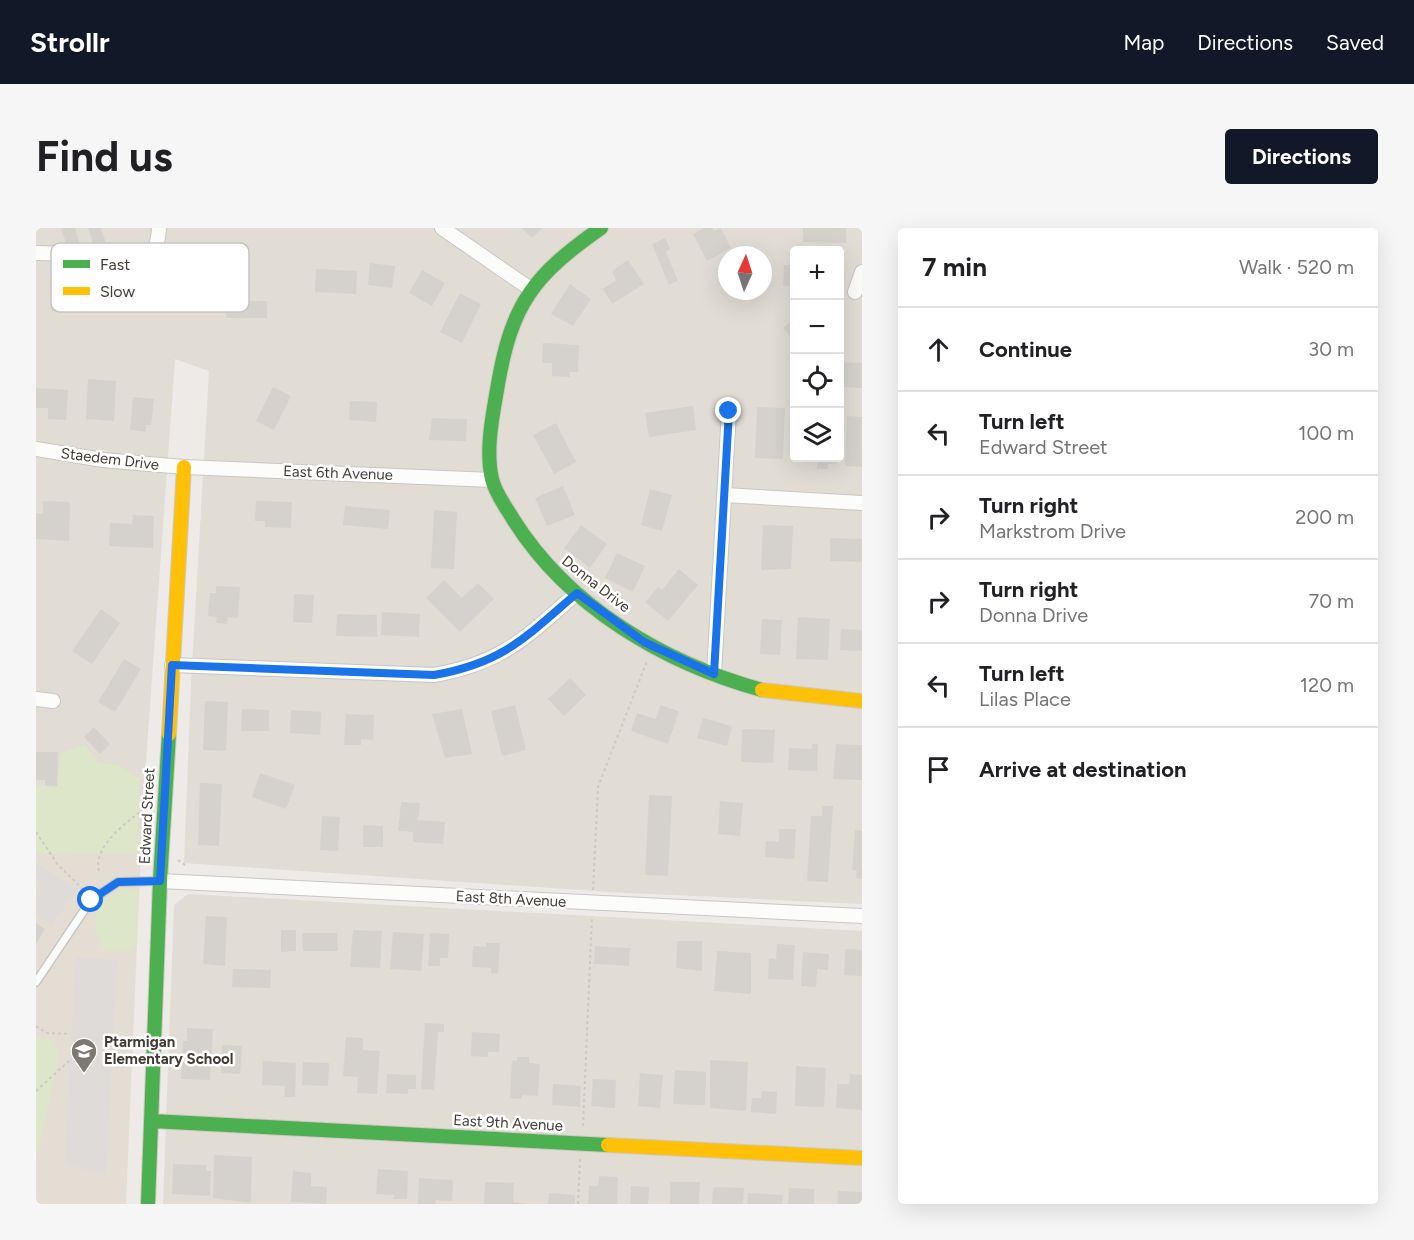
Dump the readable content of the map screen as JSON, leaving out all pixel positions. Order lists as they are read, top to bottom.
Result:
{
  "streets": {
    "street": [
      "Staedem Drive",
      "East 6th Avenue",
      "Donna Drive",
      "Edward Street",
      "East 8th Avenue",
      "East 9th Avenue"
    ]
  },
  "crossings": [
    ["Staedem Drive", "East 6th Avenue"],
    ["Staedem Drive", "Edward Street"],
    ["East 6th Avenue", "Donna Drive"],
    ["East 6th Avenue", "Edward Street"],
    ["Edward Street", "East 8th Avenue"],
    ["Edward Street", "East 9th Avenue"]
  ],
  "places": {
    "school or university": ["Ptarmigan Elementary School"]
  },
  "legend": ["Fast", "Slow"],
  "north": "top",
  "page": {
    "header": "Strollr",
    "nav": ["Map", "Directions", "Saved"],
    "buttons": "Directions",
    "title": "Find us",
    "heading": ["7 min", "Walk · 520 m"],
    "map_buttons": ["+", "−"],
    "list": [
      ["Continue", "30 m"],
      ["Turn left", "Edward Street", "100 m"],
      ["Turn right", "Markstrom Drive", "200 m"],
      ["Turn right", "Donna Drive", "70 m"],
      ["Turn left", "Lilas Place", "120 m"],
      "Arrive at destination"
    ]
  }
}
